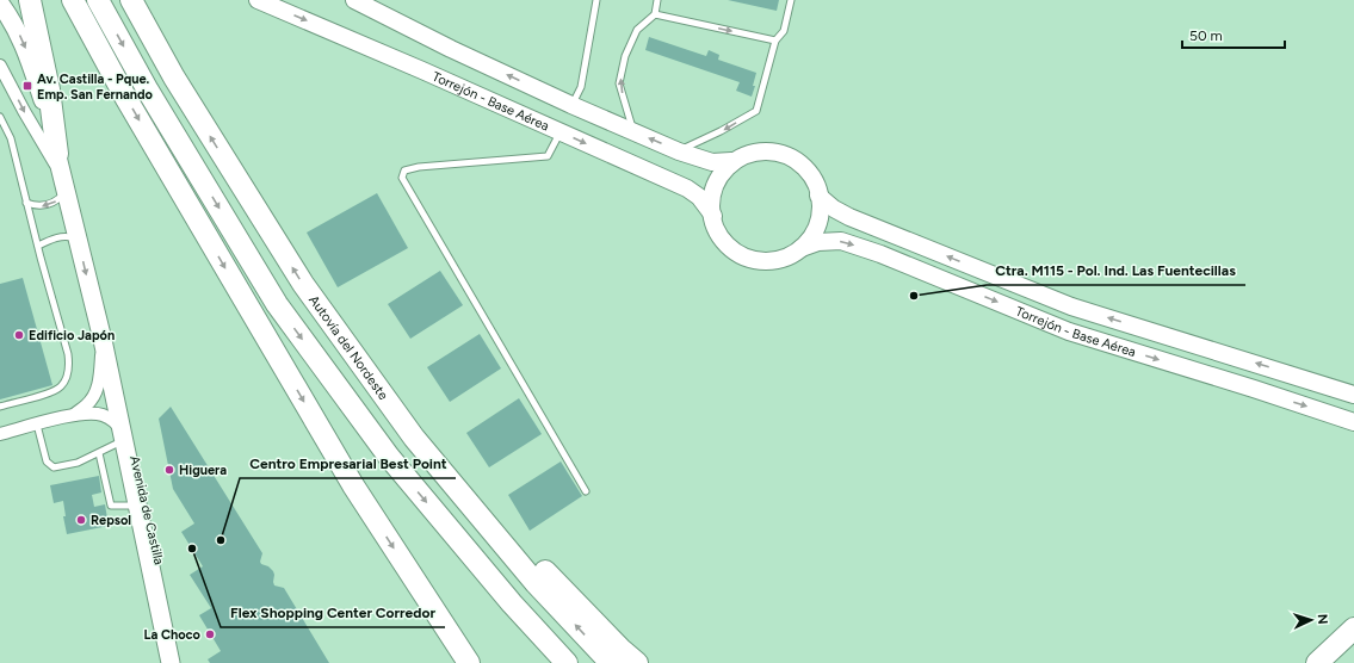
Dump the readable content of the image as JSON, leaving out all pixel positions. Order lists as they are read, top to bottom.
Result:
{
  "streets": {
    "highway": ["Autovía del Nordeste"],
    "main road": ["Torrejón - Base Aérea", "Avenida de Castilla"]
  },
  "places": {
    "transit": ["Av. Castilla - Pque. Emp. San Fernando"],
    "other": [
      "Ctra. M115 - Pol. Ind. Las Fuentecillas",
      "Edificio Japón",
      "Higuera",
      "Repsol",
      "Centro Empresarial Best Point",
      "Flex Shopping Center Corredor",
      "La Choco"
    ]
  },
  "scale_bar": "50 m",
  "north": "right"
}
